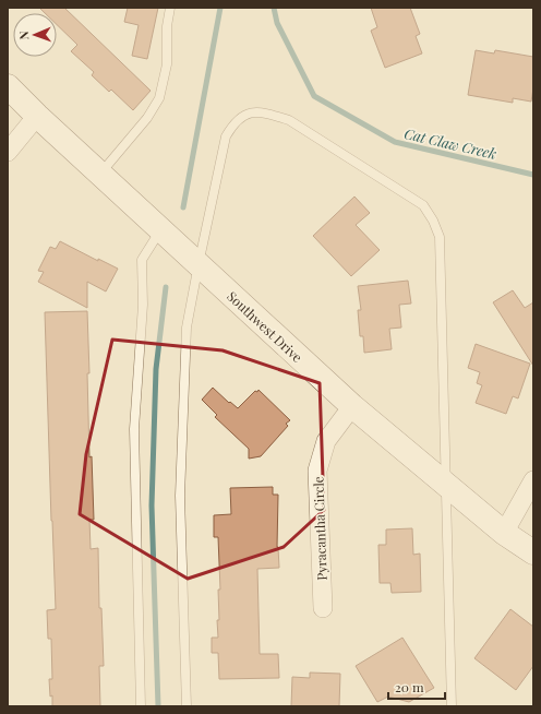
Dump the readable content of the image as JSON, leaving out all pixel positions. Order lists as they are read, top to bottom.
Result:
{
  "streets": {
    "main road": ["Southwest Drive"],
    "street": ["Pyracantha Circle"]
  },
  "crossings": [
    ["Southwest Drive", "Pyracantha Circle"]
  ],
  "water": ["Cat Claw Creek"],
  "scale_bar": "20 m",
  "north": "left"
}
